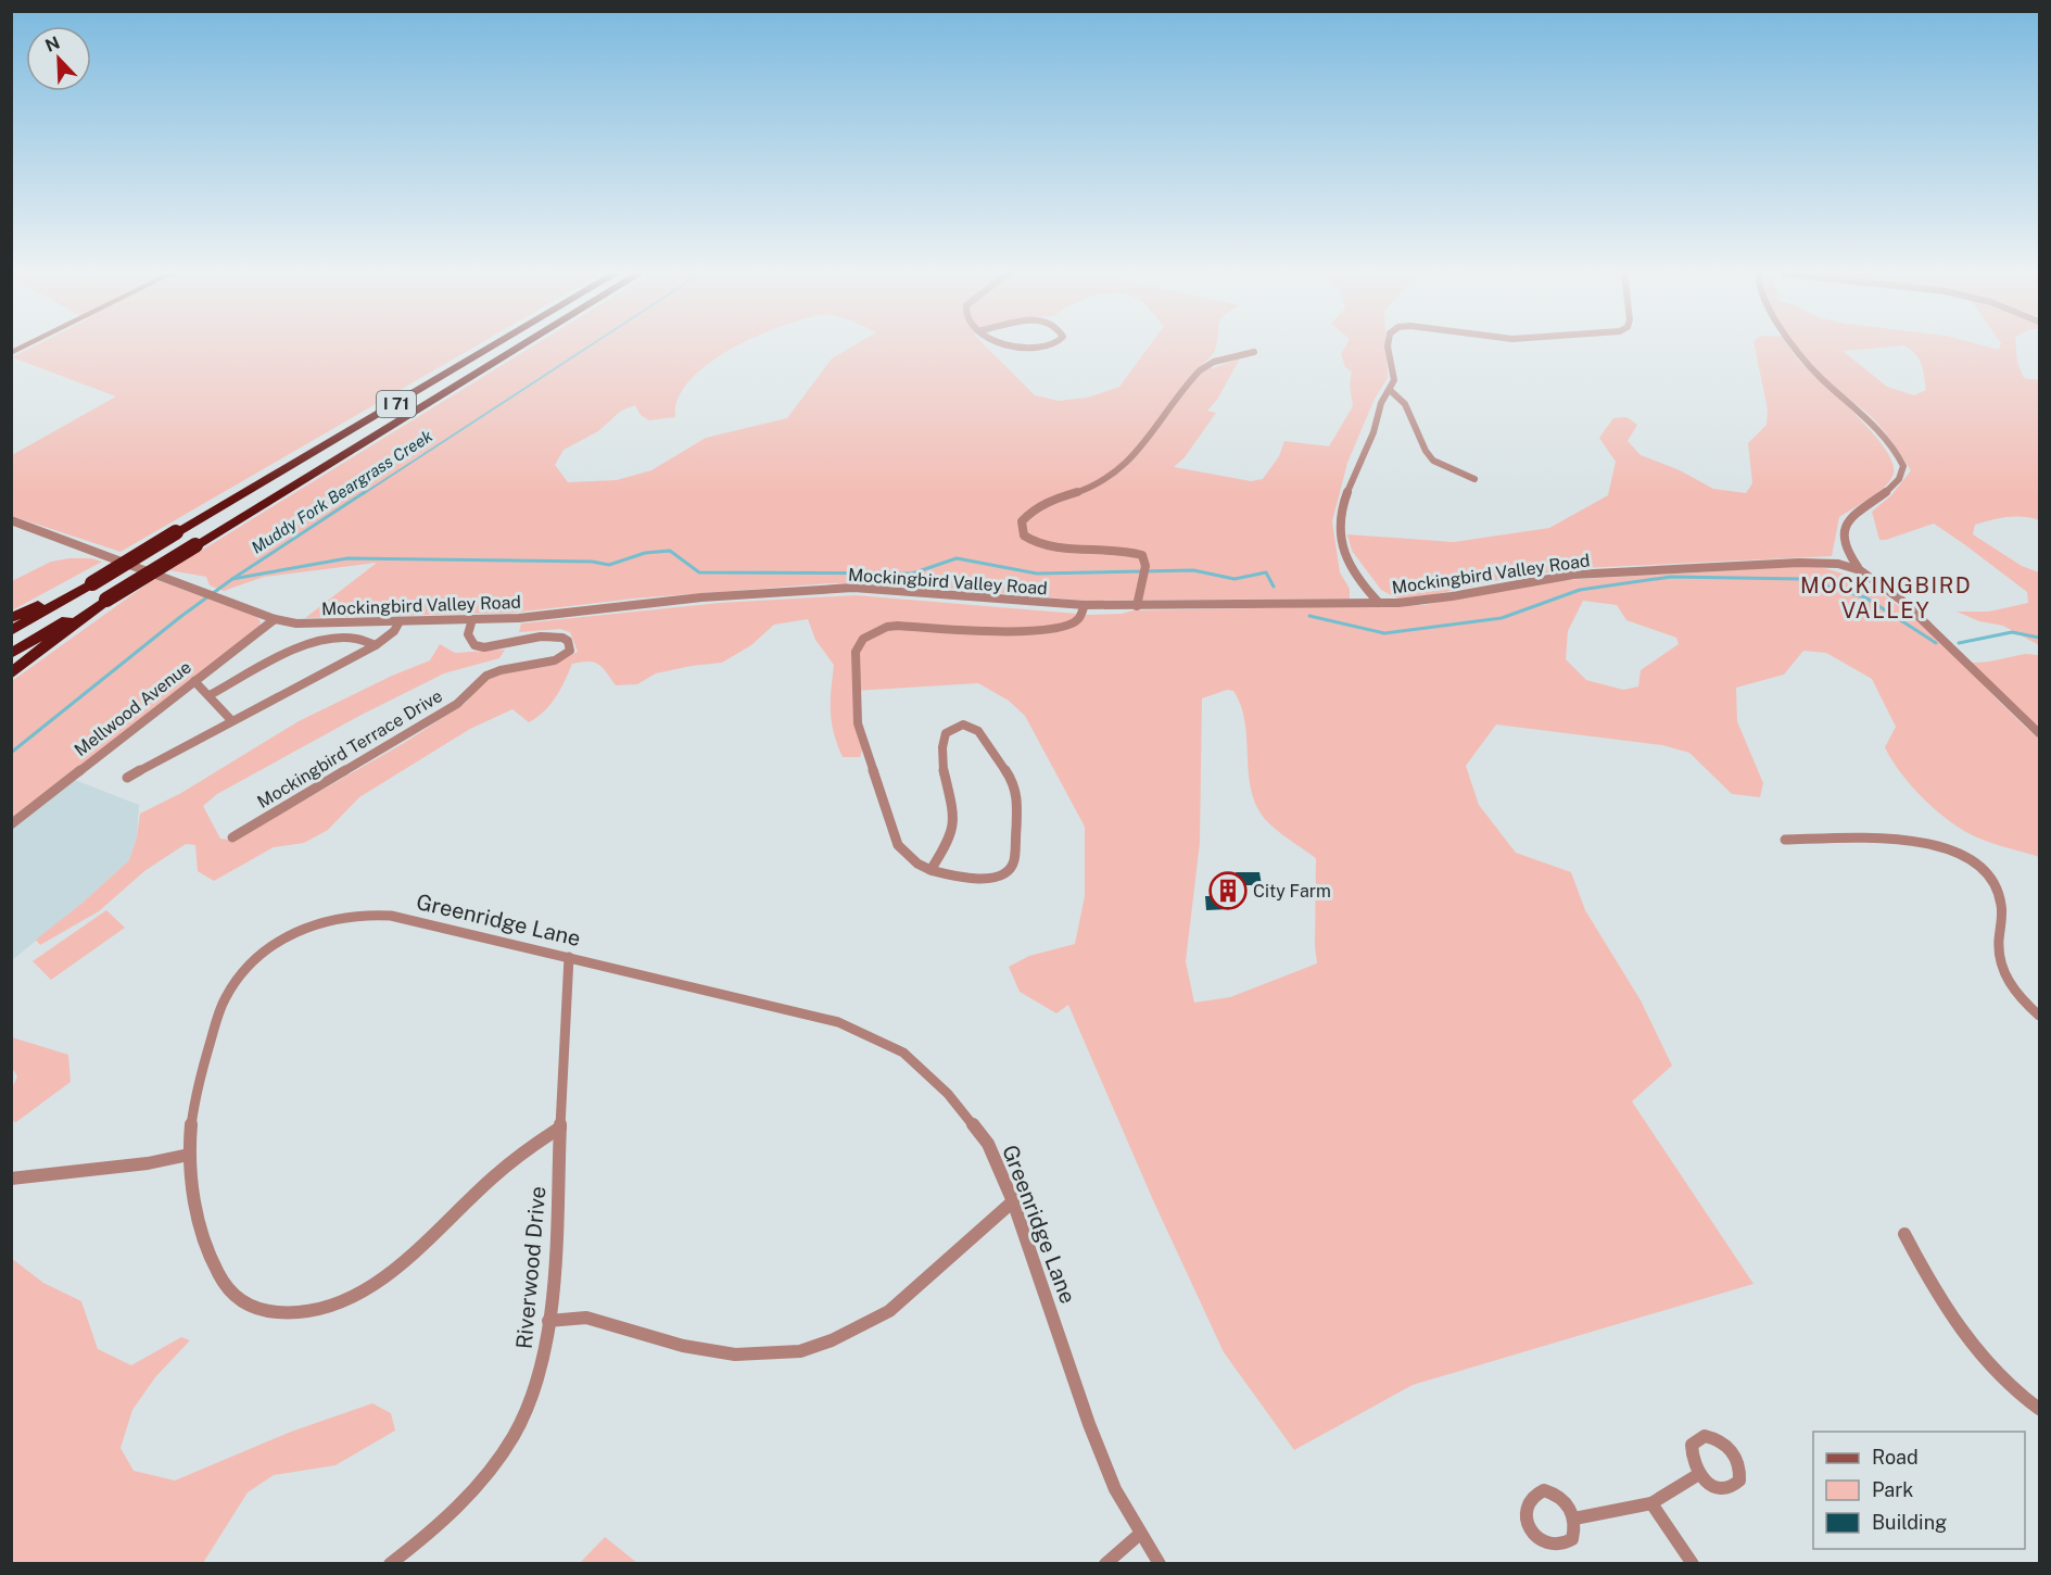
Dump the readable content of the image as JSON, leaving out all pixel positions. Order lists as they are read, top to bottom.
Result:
{
  "streets": {
    "highway": ["I 71"],
    "street": [
      "Mockingbird Valley Road",
      "Mellwood Avenue",
      "Mockingbird Terrace Drive",
      "Greenridge Lane",
      "Riverwood Drive"
    ]
  },
  "crossings": [
    ["Mockingbird Valley Road", "Mellwood Avenue"],
    ["Mockingbird Valley Road", "Mockingbird Terrace Drive"],
    ["Greenridge Lane", "Riverwood Drive"]
  ],
  "districts": ["MOCKINGBIRD VALLEY"],
  "water": ["Muddy Fork Beargrass Creek"],
  "places": {
    "building": ["City Farm"]
  },
  "legend": ["Road", "Park", "Building"],
  "north": "top left"
}
